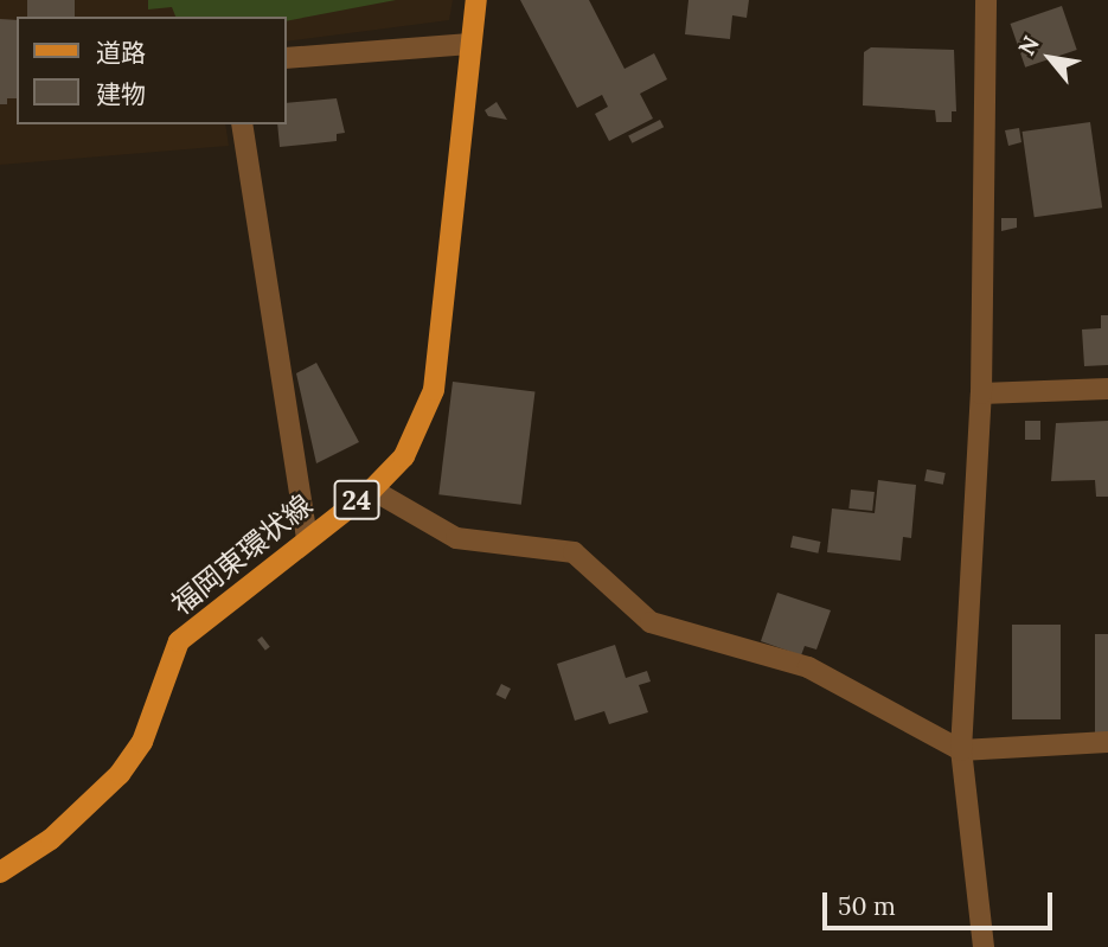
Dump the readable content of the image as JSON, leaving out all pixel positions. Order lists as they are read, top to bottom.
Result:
{
  "streets": {
    "main road": ["24", "福岡東環状線"]
  },
  "legend": ["道路", "建物"],
  "scale_bar": "50 m",
  "north": "top left"
}
